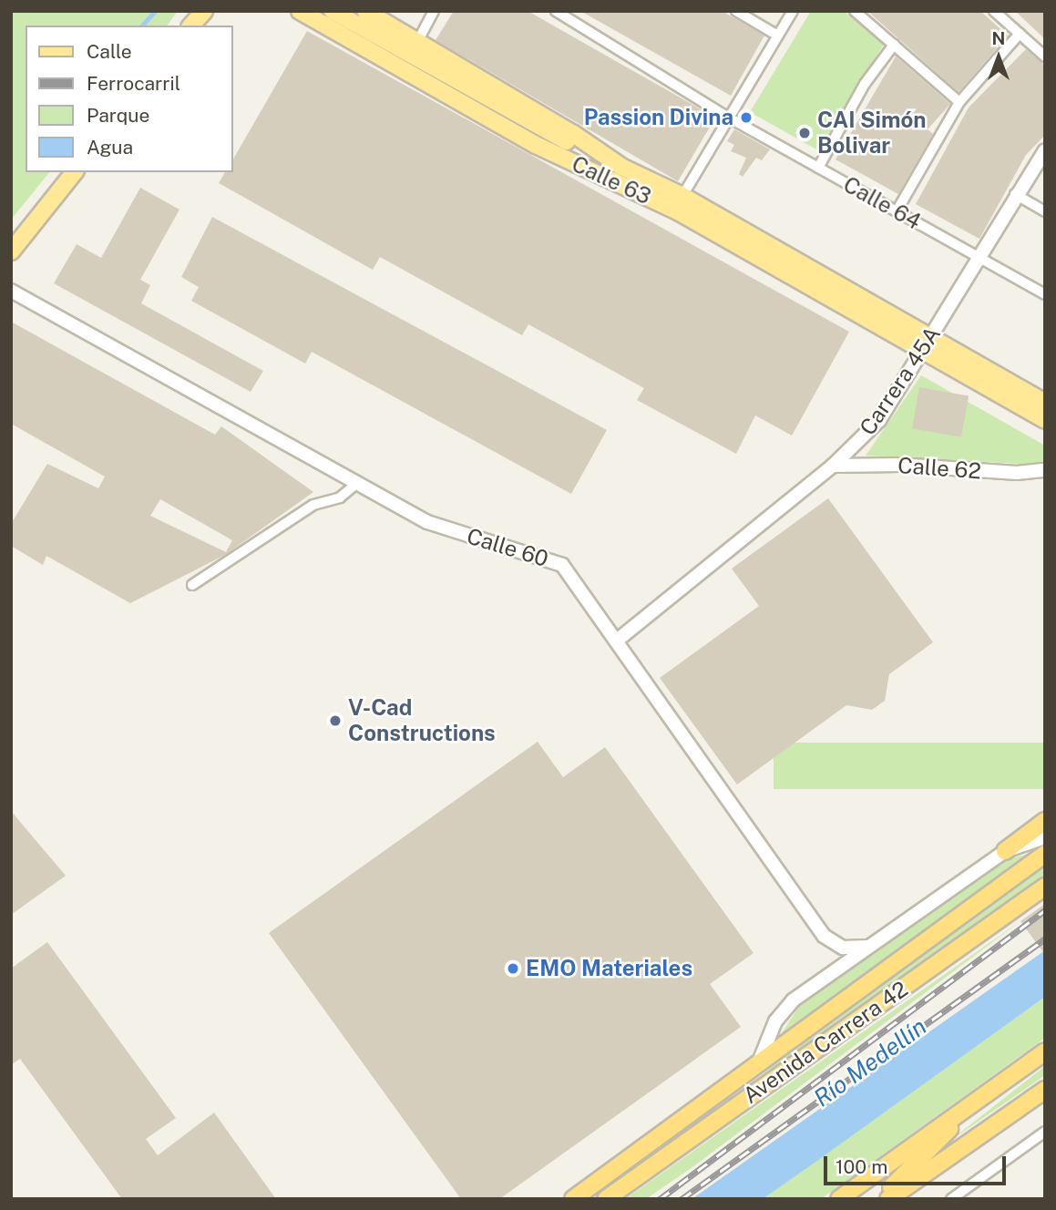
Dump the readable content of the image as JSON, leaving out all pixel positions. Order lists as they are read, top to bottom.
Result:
{
  "streets": {
    "highway": ["Avenida Carrera 42"],
    "main road": ["Calle 63"],
    "street": [
      "Calle 64",
      "Carrera 45A",
      "Calle 62",
      "Calle 60"
    ]
  },
  "crossings": [
    ["Calle 63", "Carrera 45A"],
    ["Calle 64", "Carrera 45A"],
    ["Carrera 45A", "Calle 62"],
    ["Carrera 45A", "Calle 60"],
    ["Calle 60", "Avenida Carrera 42"]
  ],
  "water": ["Río Medellín"],
  "places": [
    "Passion Divina",
    "CAI Simón Bolivar",
    "V-Cad Constructions",
    "EMO Materiales"
  ],
  "legend": [
    "Calle",
    "Ferrocarril",
    "Parque",
    "Agua"
  ],
  "scale_bar": "100 m",
  "north": "top"
}
